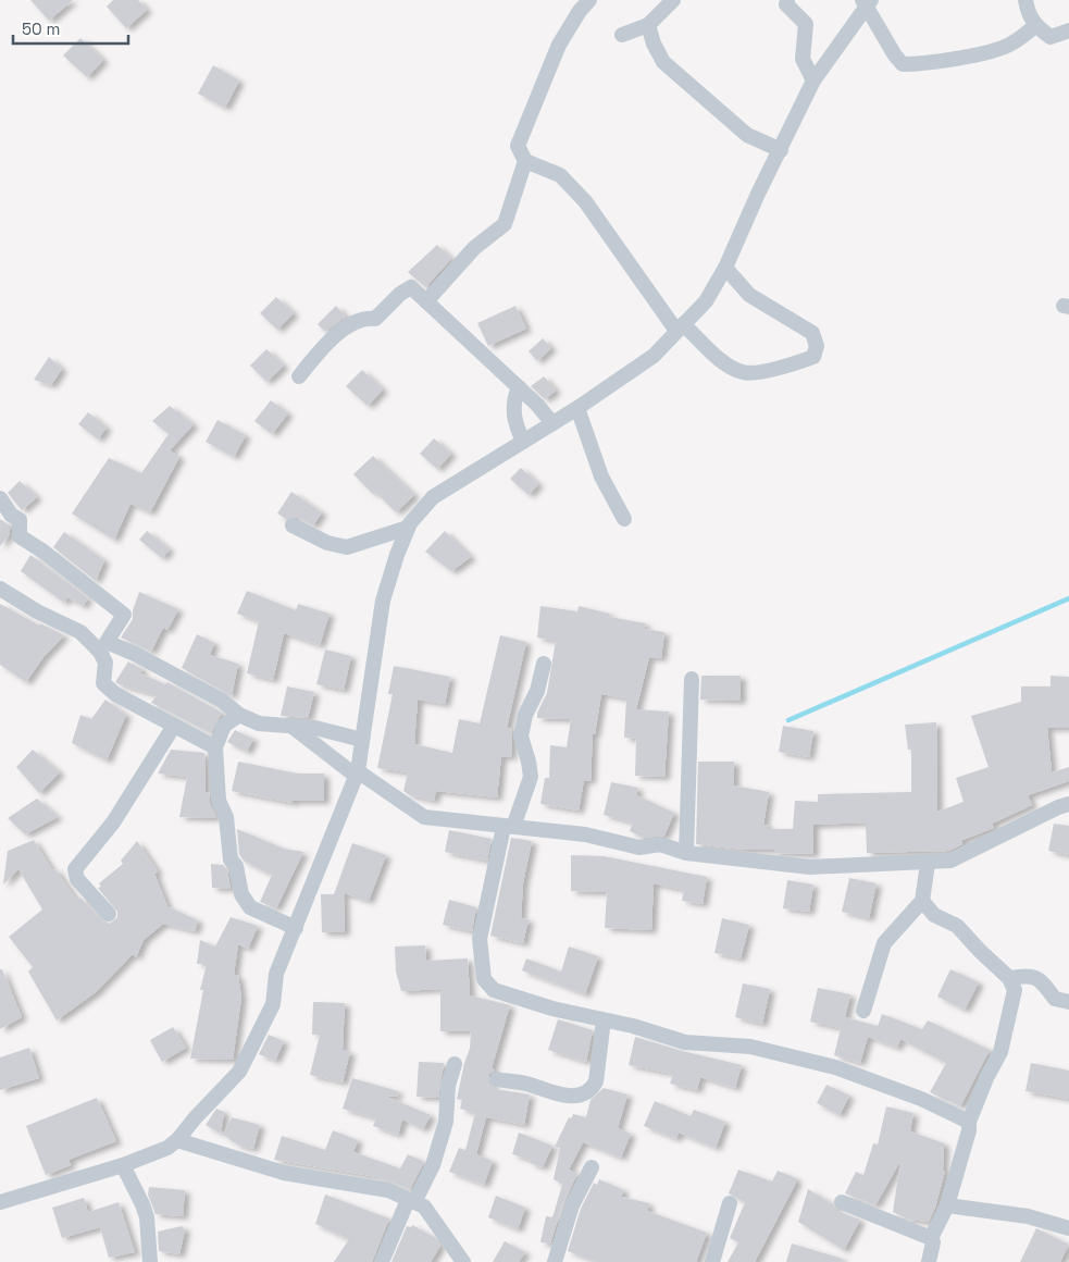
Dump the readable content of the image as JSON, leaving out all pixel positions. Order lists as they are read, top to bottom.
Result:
{
  "scale_bar": "50 m"
}
